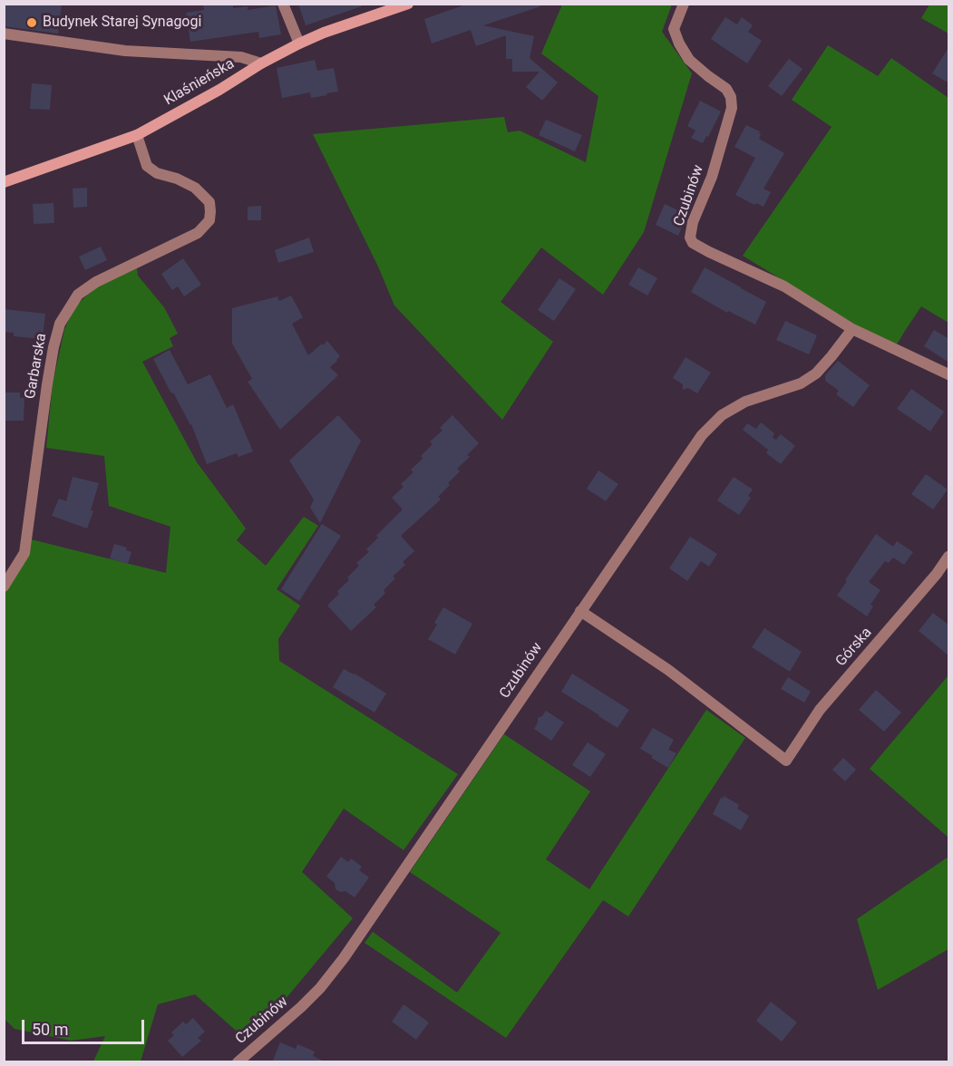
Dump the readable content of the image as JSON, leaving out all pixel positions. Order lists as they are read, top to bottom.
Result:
{
  "streets": {
    "street": [
      "Klaśnieńska",
      "Czubinów",
      "Garbarska",
      "Górska"
    ]
  },
  "crossings": [
    ["Klaśnieńska", "Garbarska"],
    ["Czubinów", "Górska"]
  ],
  "places": ["Budynek Starej Synagogi"],
  "scale_bar": "50 m"
}
